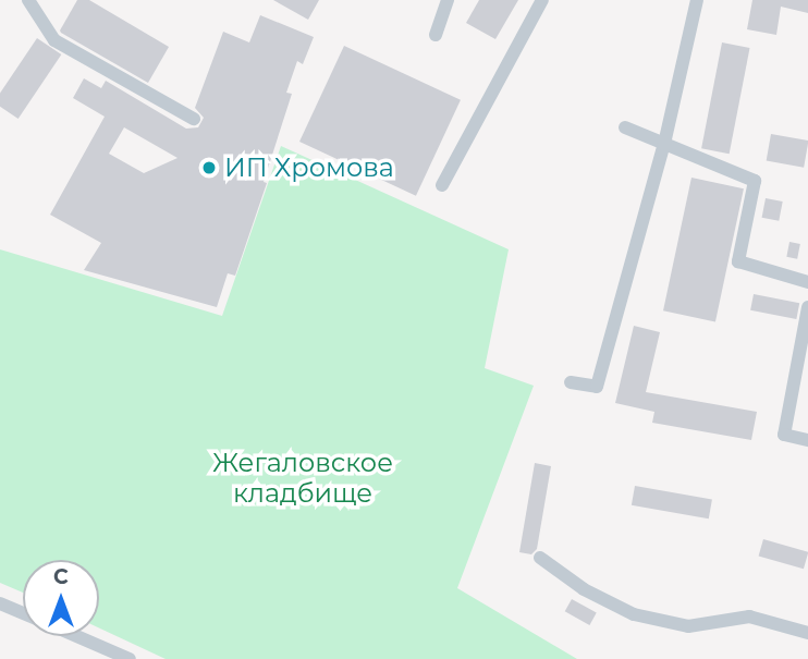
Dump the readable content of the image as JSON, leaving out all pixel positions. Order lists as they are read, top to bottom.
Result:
{
  "parks": ["Жегаловское кладбище"],
  "places": ["ИП Хромова"],
  "north": "top"
}
